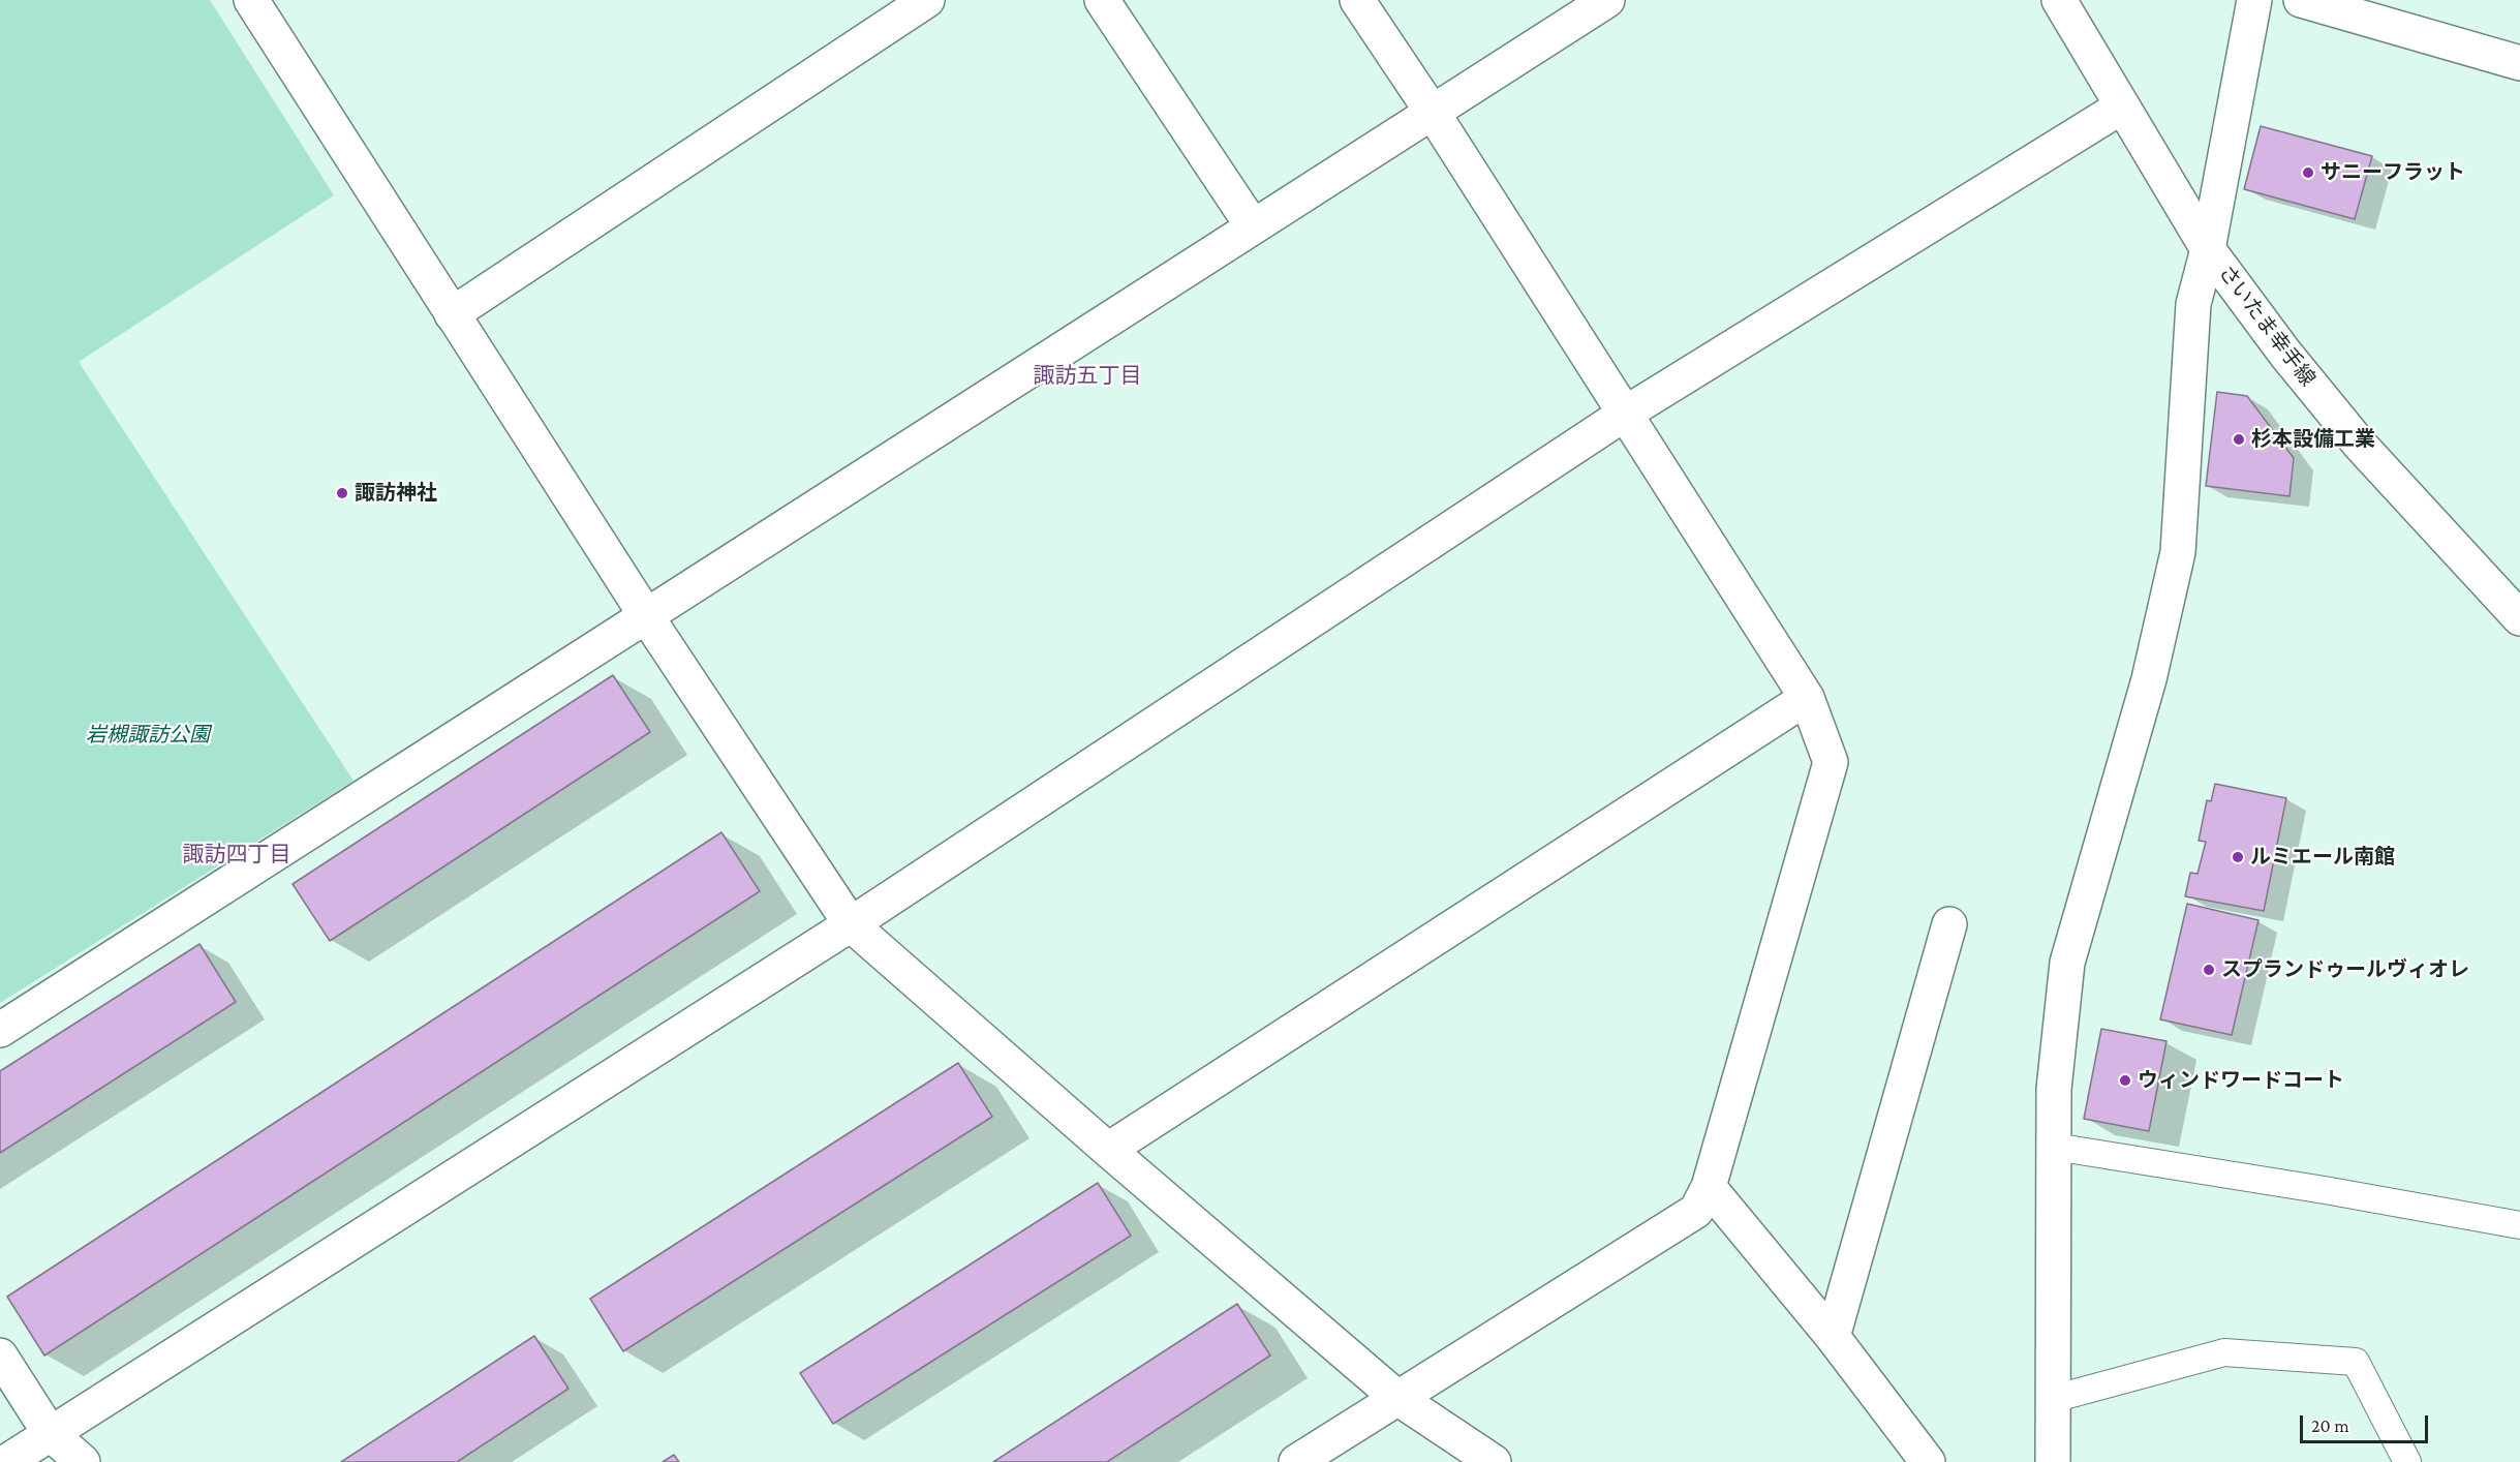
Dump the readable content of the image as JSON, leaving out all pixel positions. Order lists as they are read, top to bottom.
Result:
{
  "streets": {
    "street": ["さいたま幸手線"]
  },
  "districts": ["諏訪五丁目", "諏訪四丁目"],
  "parks": ["岩槻諏訪公園"],
  "places": [
    "サニーフラット",
    "杉本設備工業",
    "諏訪神社",
    "ルミエール南館",
    "スプランドゥールヴィオレ",
    "ウィンドワードコート"
  ],
  "scale_bar": "20 m"
}
